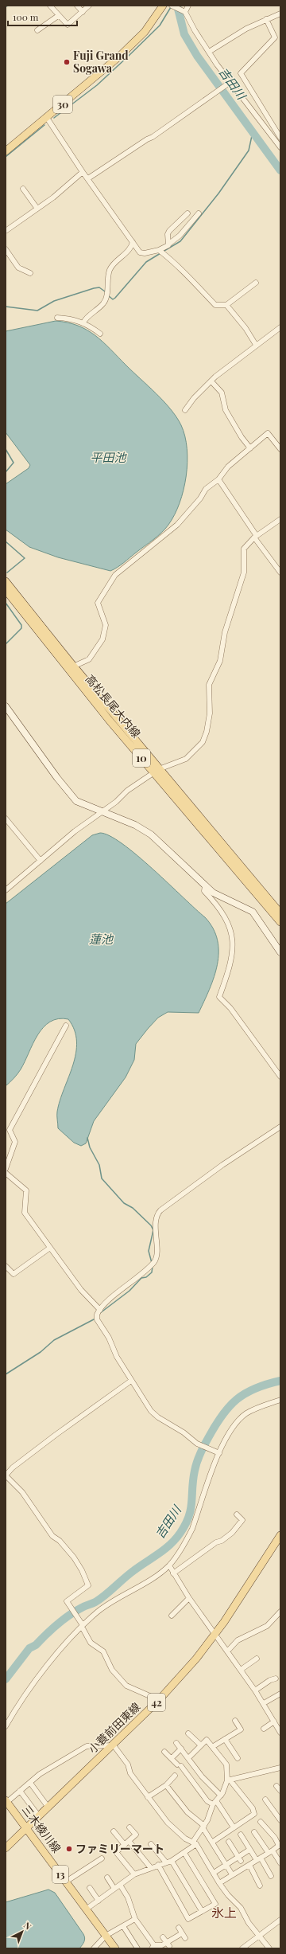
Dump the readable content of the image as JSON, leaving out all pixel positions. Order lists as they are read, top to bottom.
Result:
{
  "streets": {
    "main road": [
      "30",
      "高松長尾大内線",
      "10",
      "42",
      "小蓑前田東線",
      "三木綾川線",
      "13"
    ]
  },
  "crossings": [
    ["小蓑前田東線", "三木綾川線"]
  ],
  "districts": ["氷上"],
  "water": ["吉田川", "平田池", "蓮池"],
  "places": ["Fuji Grand Sogawa", "ファミリーマート"],
  "scale_bar": "100 m",
  "north": "top right"
}
